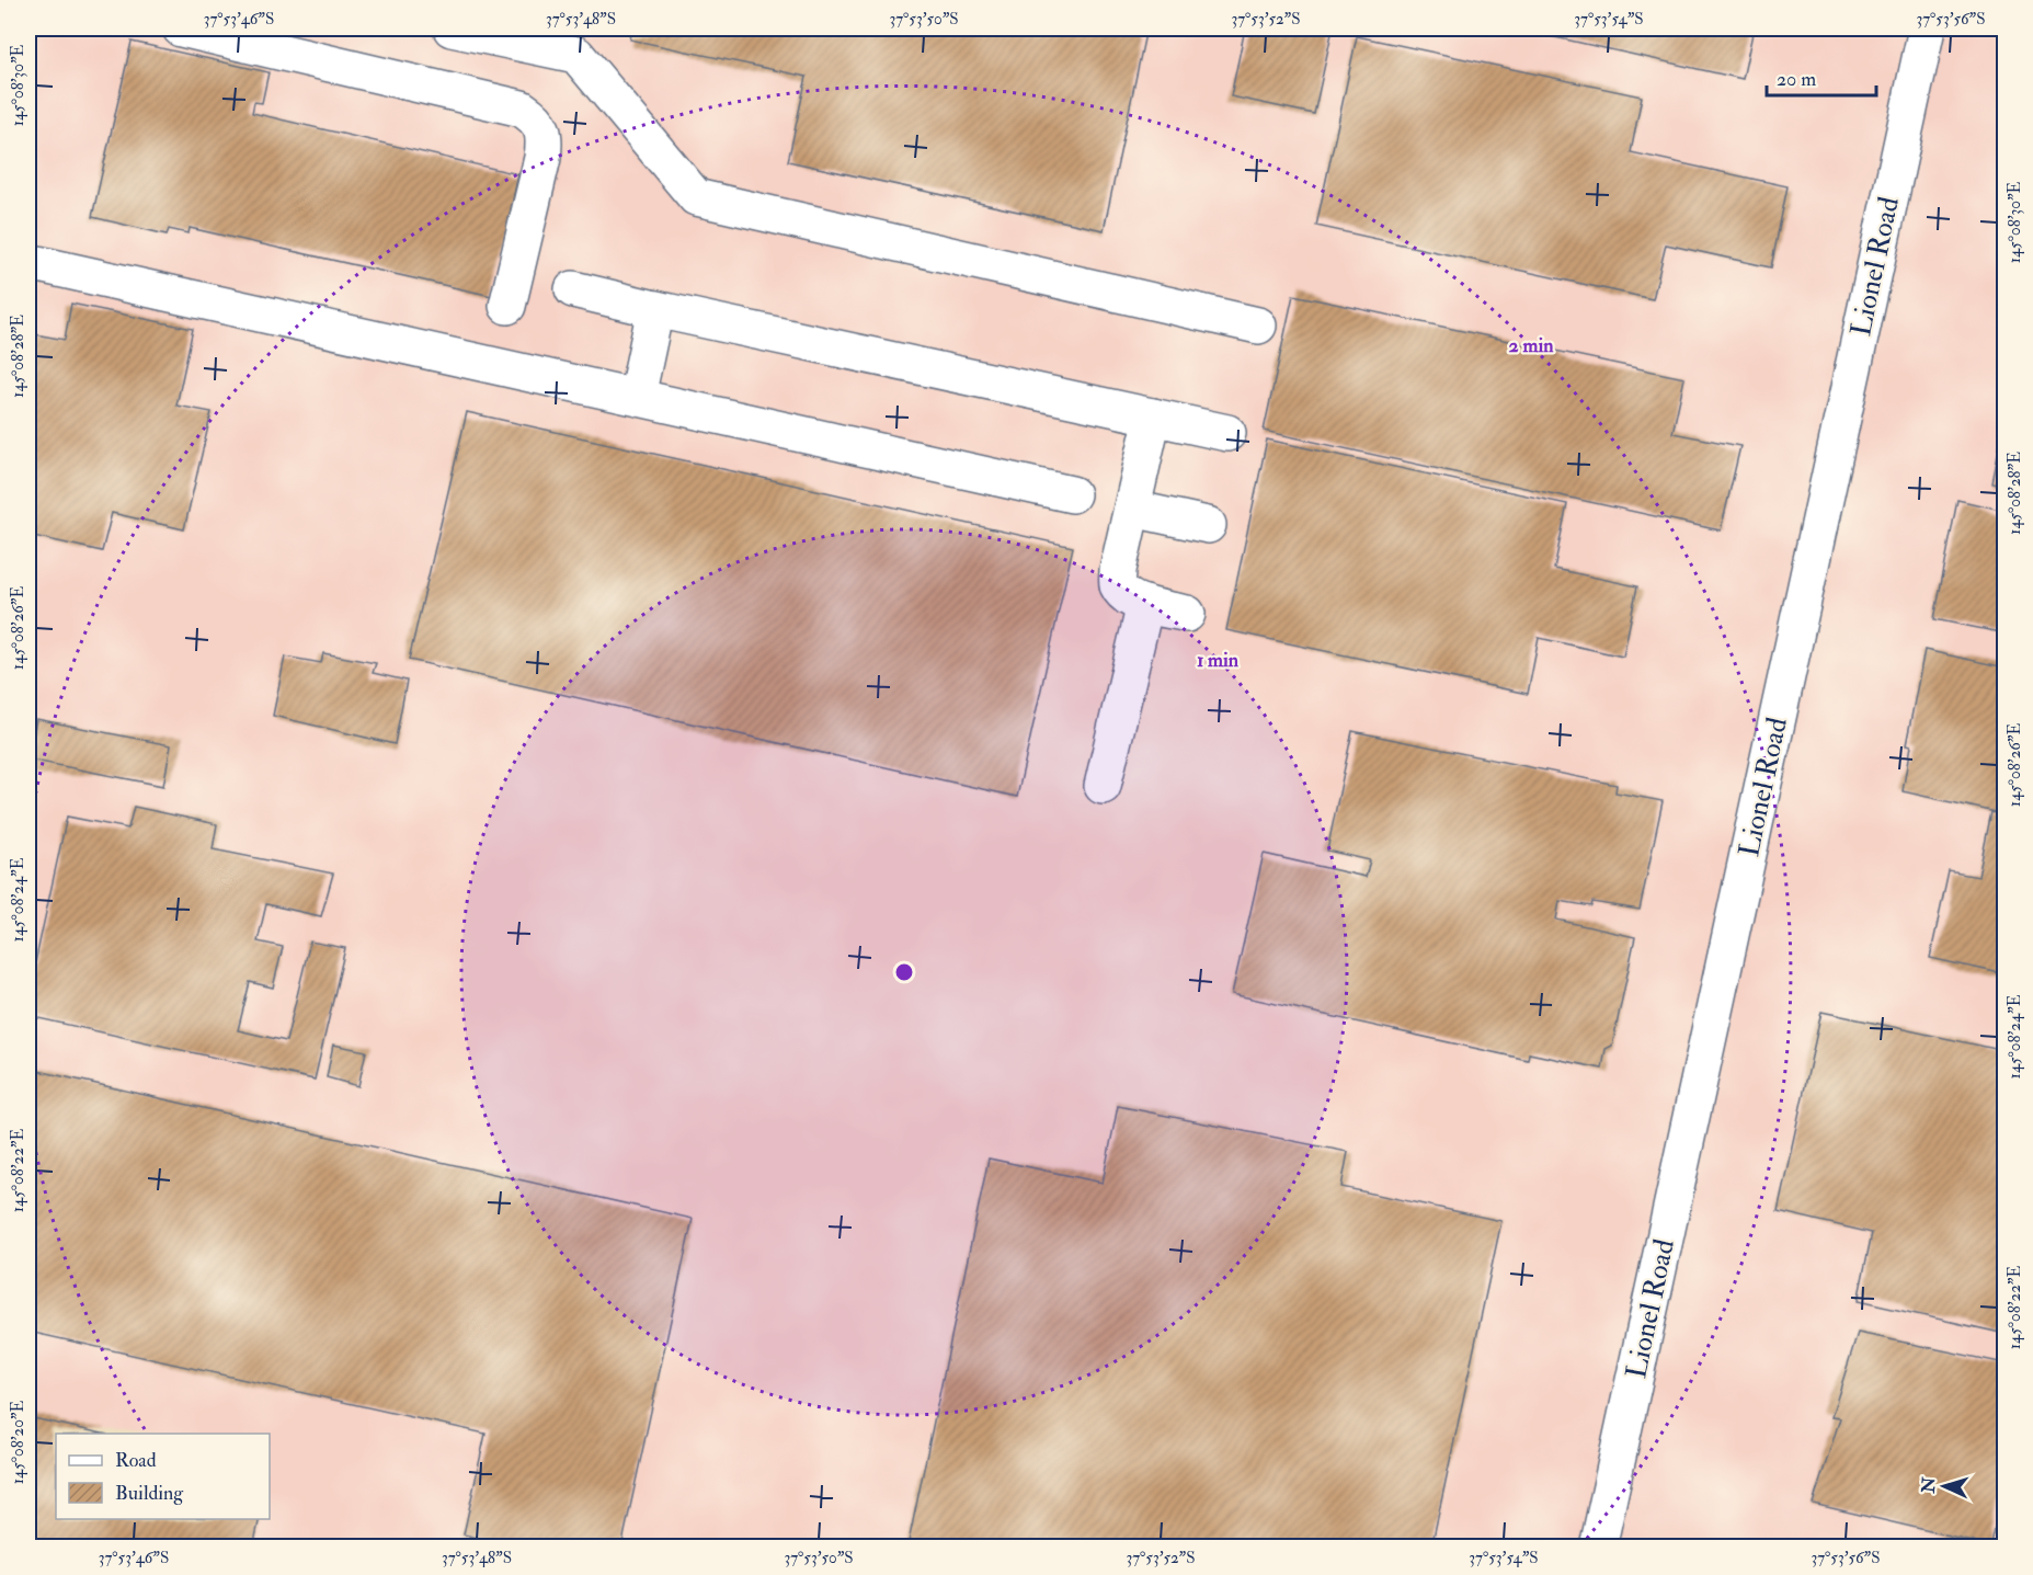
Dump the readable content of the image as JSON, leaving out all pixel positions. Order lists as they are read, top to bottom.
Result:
{
  "streets": {
    "street": ["Lionel Road"]
  },
  "legend": ["Road", "Building"],
  "scale_bar": "20 m",
  "north": "left",
  "coordinates": [
    "37°53'46\"S",
    "37°53'48\"S",
    "37°53'50\"S",
    "37°53'52\"S",
    "37°53'54\"S",
    "37°53'56\"S",
    "145°08'30\"E",
    "145°08'28\"E",
    "145°08'26\"E",
    "145°08'24\"E",
    "145°08'22\"E",
    "145°08'20\"E"
  ],
  "rings": ["2 min", "1 min"]
}
